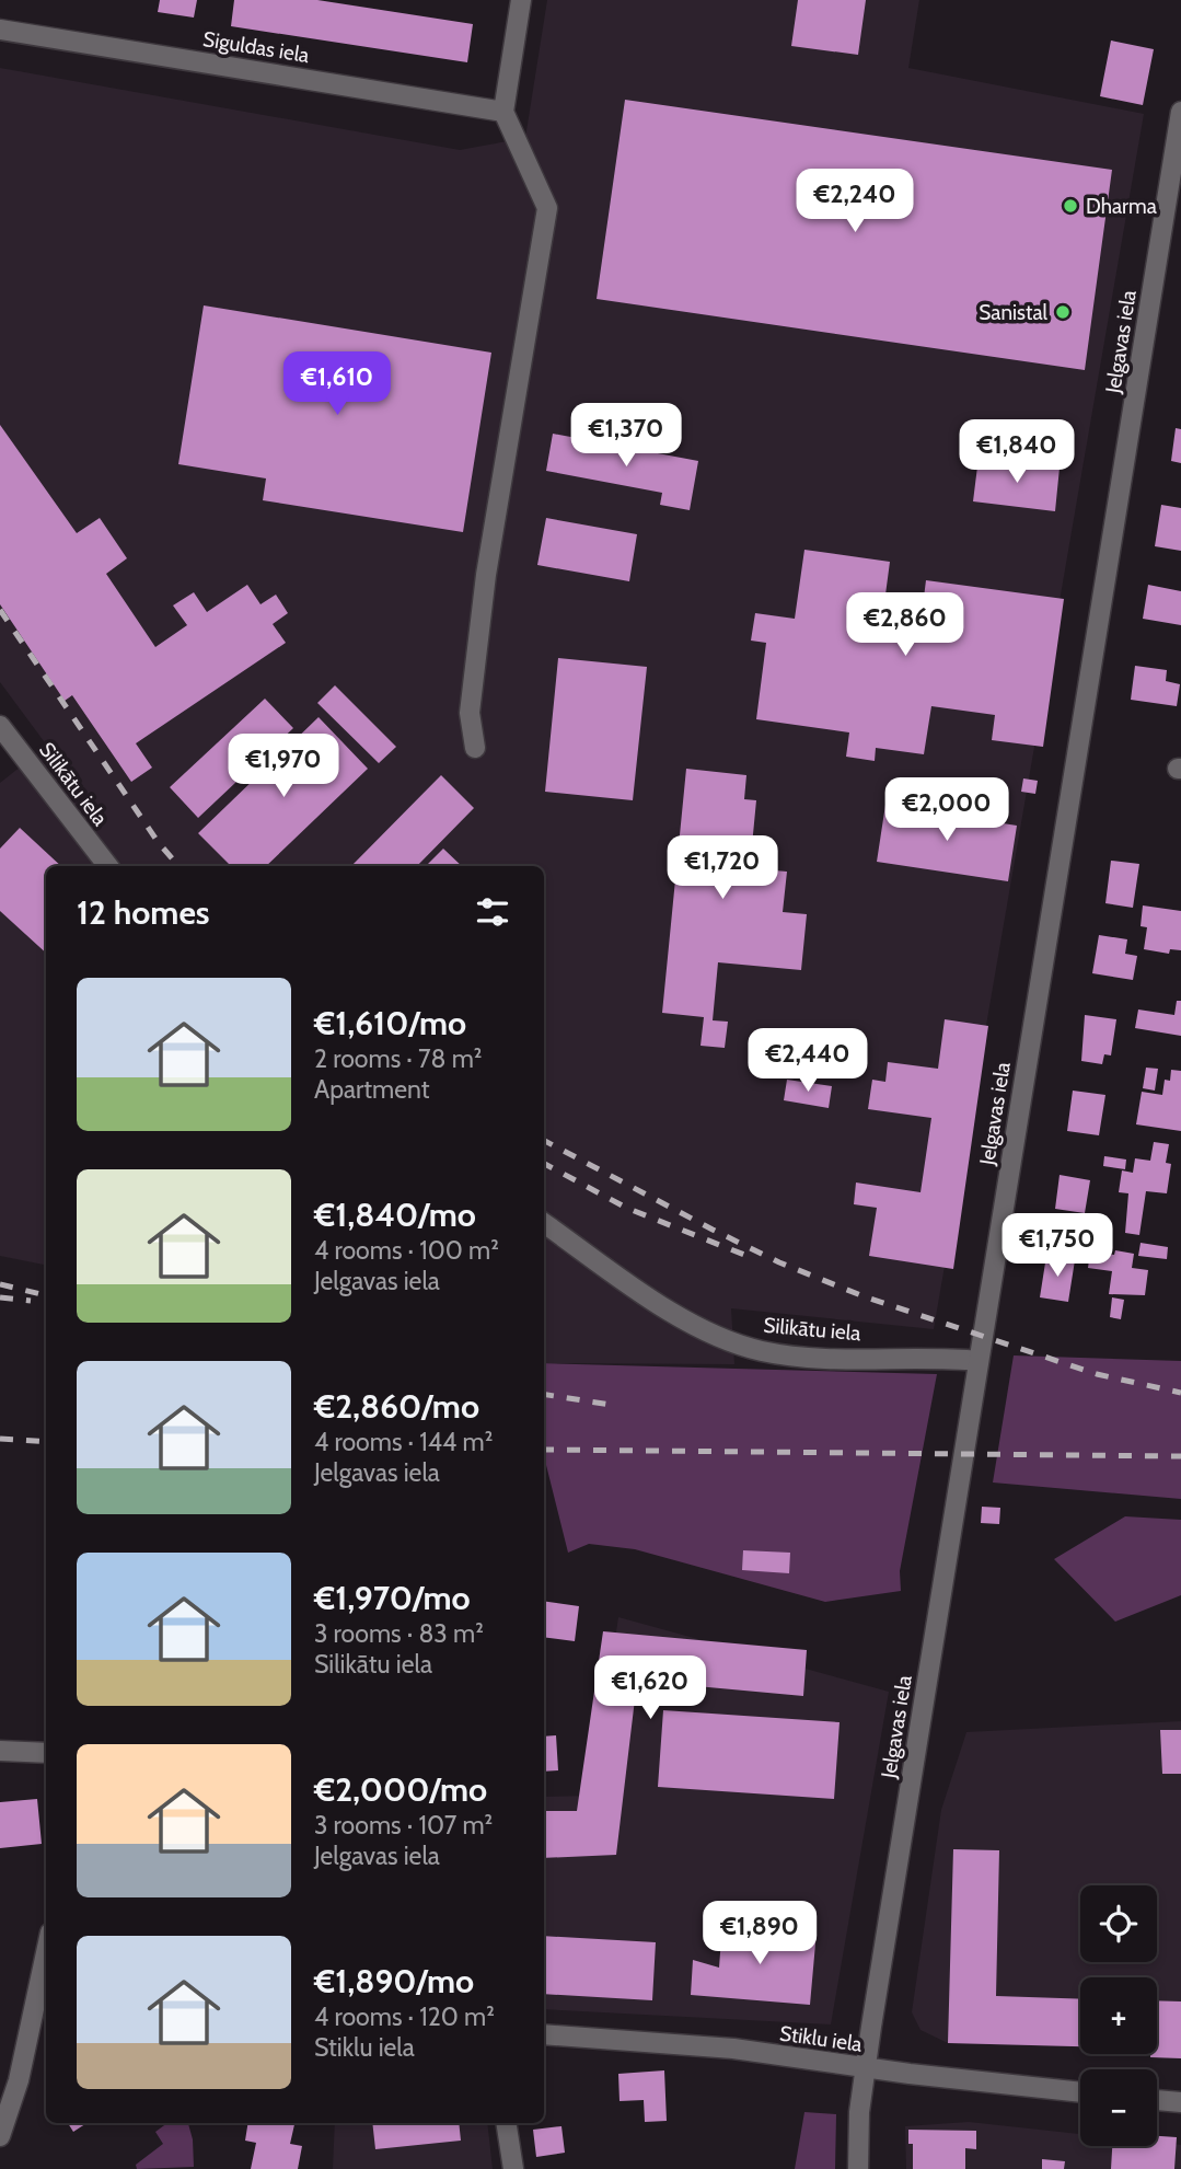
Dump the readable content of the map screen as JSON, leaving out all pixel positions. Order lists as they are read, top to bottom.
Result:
{
  "streets": {
    "street": [
      "Siguldas iela",
      "Jelgavas iela",
      "Silikātu iela",
      "Stiklu iela"
    ]
  },
  "crossings": [
    ["Jelgavas iela", "Silikātu iela"],
    ["Jelgavas iela", "Stiklu iela"]
  ],
  "places": ["Dharma", "Sanistal"],
  "page": {
    "price": [
      "€2,240",
      "€1,610",
      "€1,370",
      "€1,840",
      "€2,860",
      "€1,970",
      "€2,000",
      "€1,720",
      "€2,440",
      "€1,750",
      "€1,620",
      "€1,890"
    ],
    "heading": "12 homes",
    "list": [
      {
        "name": "€1,610/mo",
        "note": "2 rooms · 78 m² · Apartment"
      },
      {
        "name": "€1,840/mo",
        "note": "4 rooms · 100 m² · Jelgavas iela"
      },
      {
        "name": "€2,860/mo",
        "note": "4 rooms · 144 m² · Jelgavas iela"
      },
      {
        "name": "€1,970/mo",
        "note": "3 rooms · 83 m² · Silikātu iela"
      },
      {
        "name": "€2,000/mo",
        "note": "3 rooms · 107 m² · Jelgavas iela"
      },
      {
        "name": "€1,890/mo",
        "note": "4 rooms · 120 m² · Stiklu iela"
      }
    ],
    "map_buttons": ["+", "−"]
  }
}
